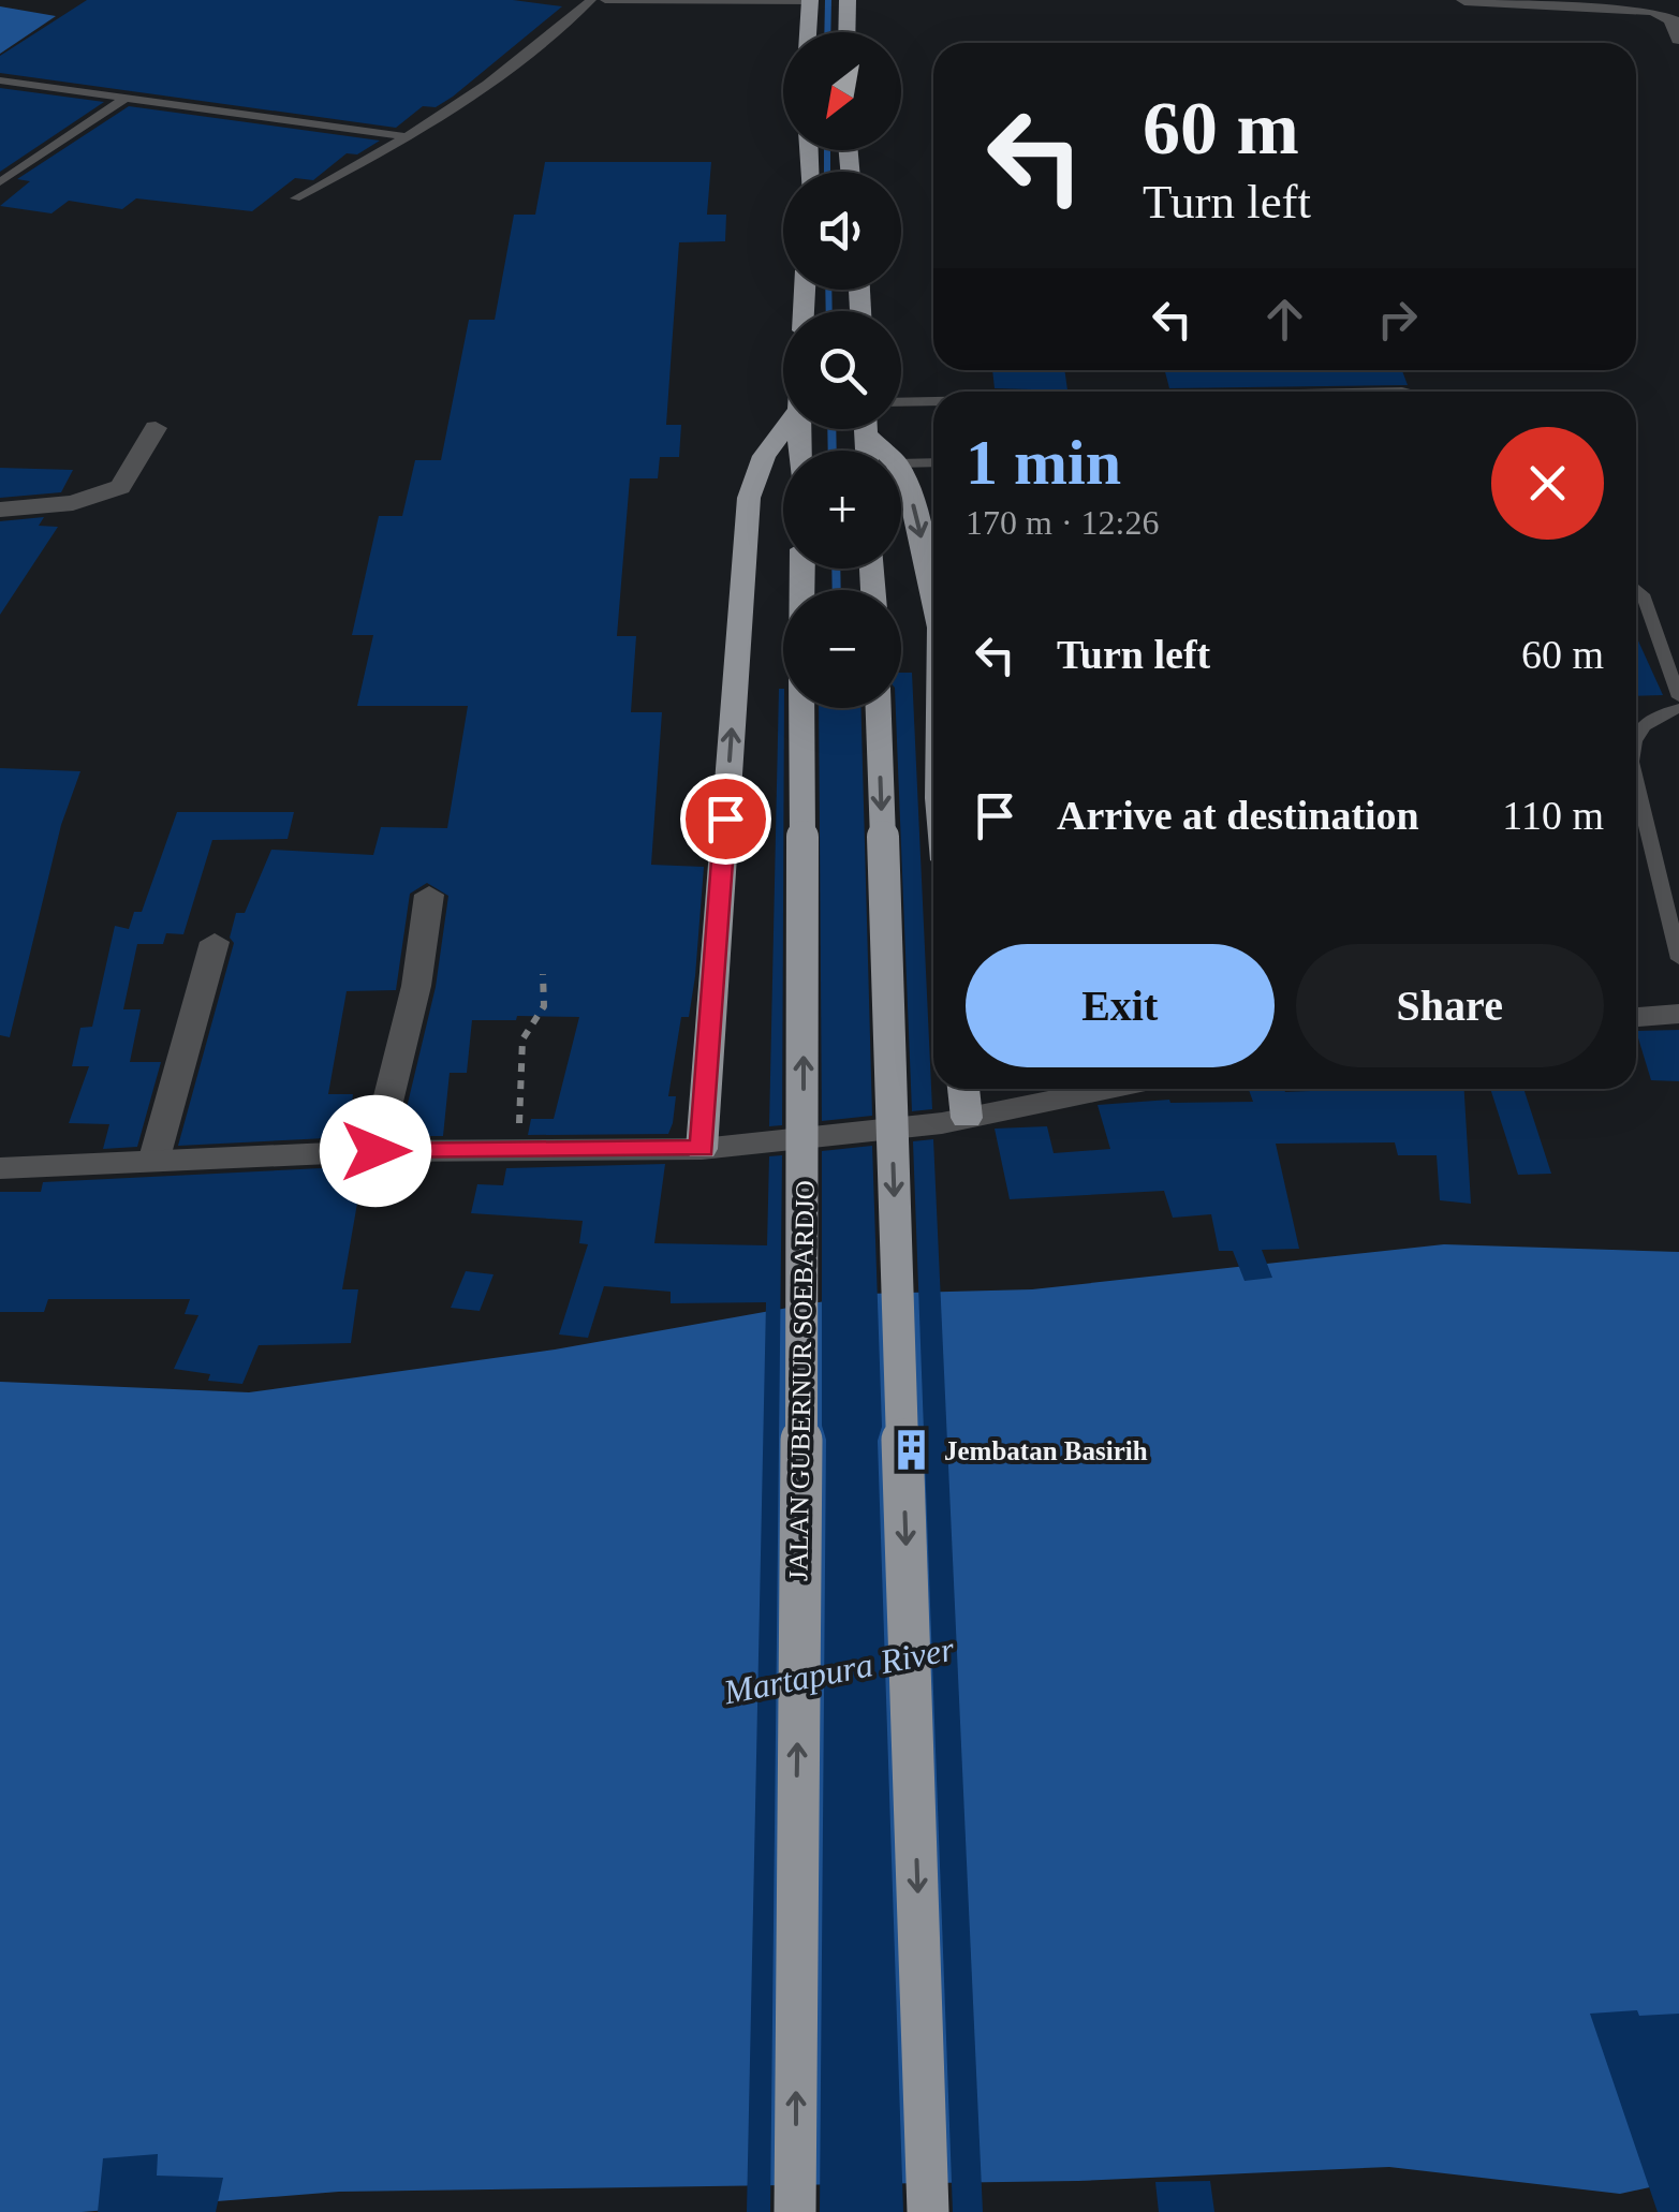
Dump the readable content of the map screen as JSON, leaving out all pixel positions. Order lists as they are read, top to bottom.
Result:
{
  "streets": {
    "highway": ["JALAN GUBERNUR SOEBARDJO"]
  },
  "water": ["Martapura River"],
  "places": {
    "building": ["Jembatan Basirih"]
  },
  "north": "bottom left",
  "page": {
    "map_buttons": ["+", "−"],
    "turn": ["60 m", "Turn left"],
    "heading": ["1 min", "170 m · 12:26"],
    "list": [
      {
        "name": "Turn left",
        "value": "60 m"
      },
      {
        "name": "Arrive at destination",
        "value": "110 m"
      }
    ],
    "buttons": ["Exit", "Share"]
  }
}
